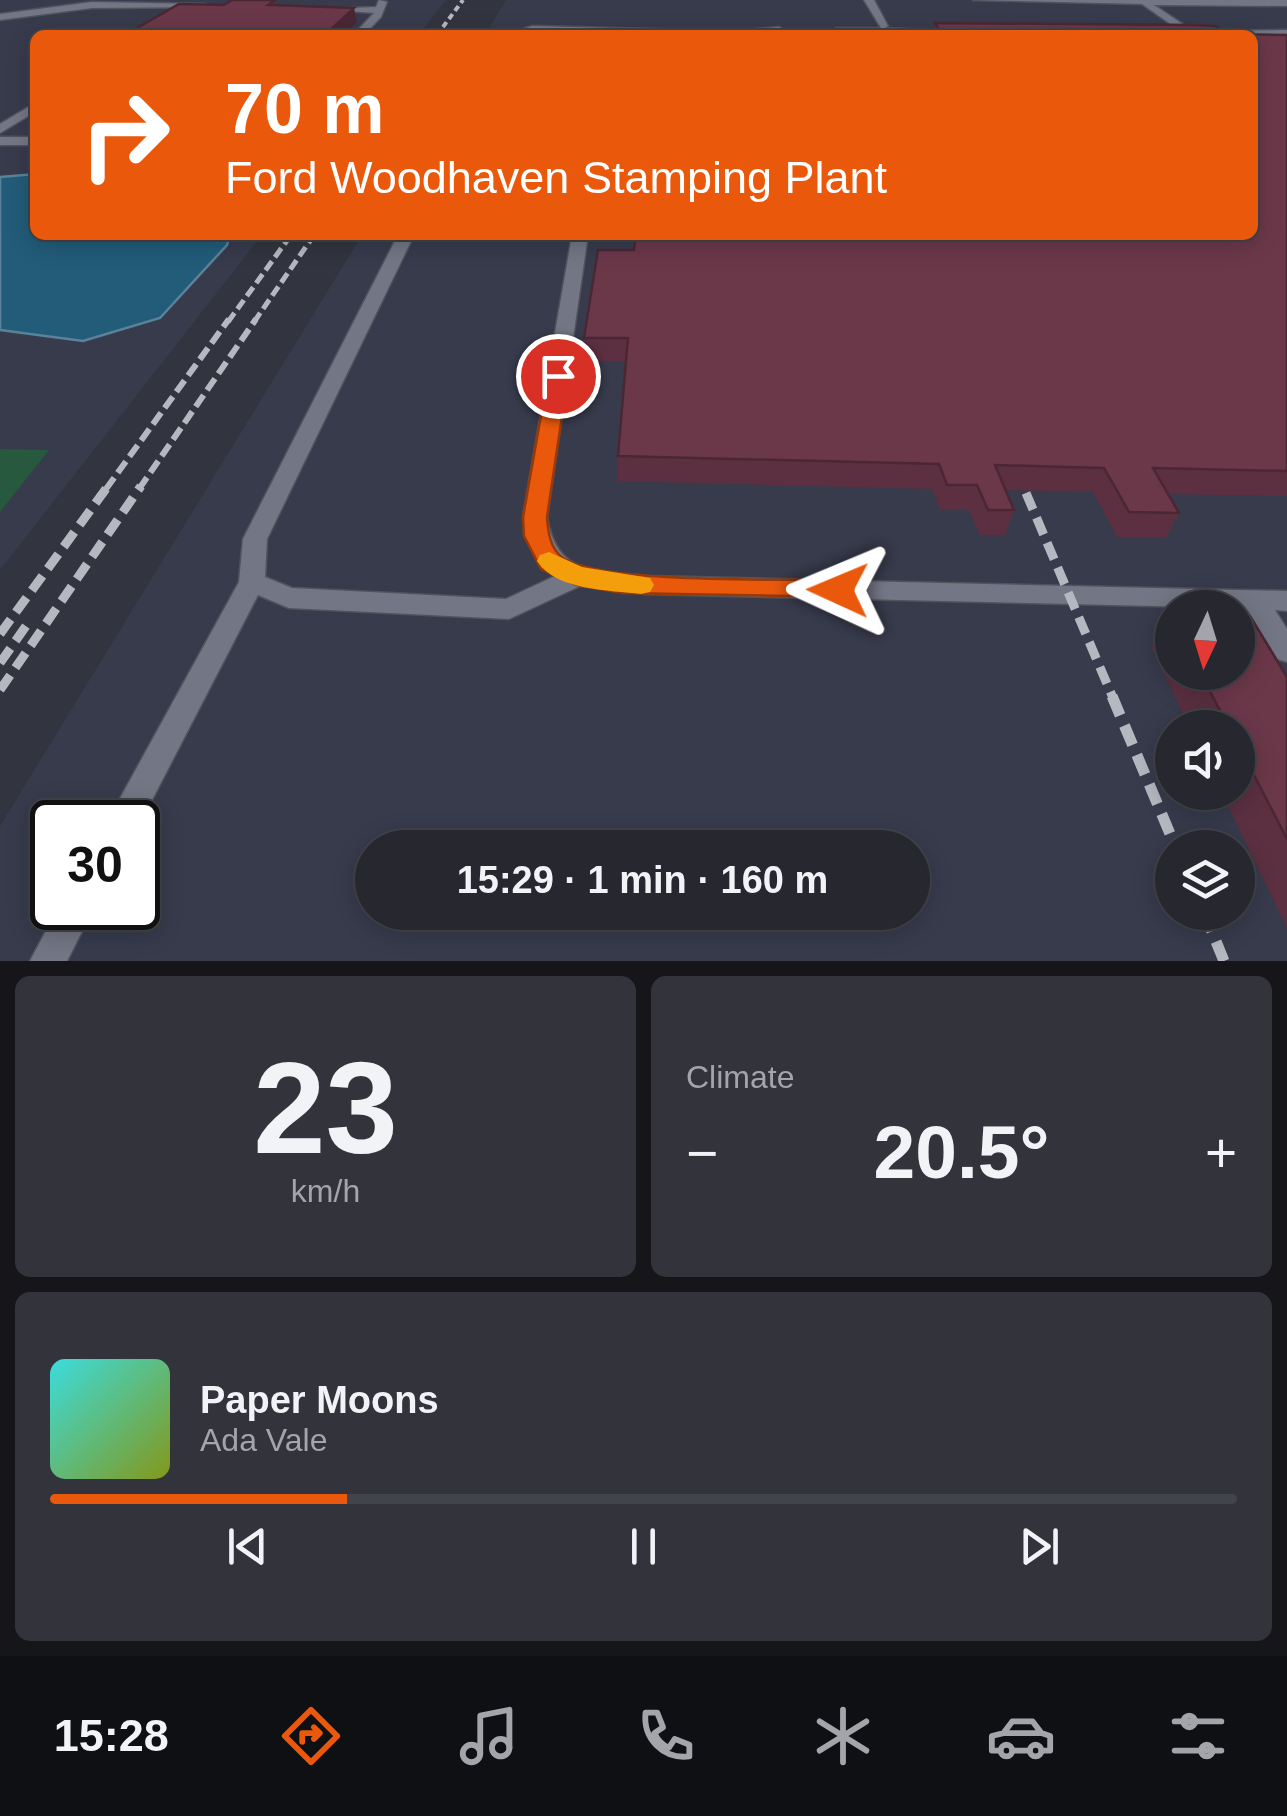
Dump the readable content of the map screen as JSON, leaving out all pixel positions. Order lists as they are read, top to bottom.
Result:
{
  "north": "bottom",
  "page": {
    "turn": ["70 m", "Ford Woodhaven Stamping Plant"],
    "limit": "30",
    "trip": "15:29 · 1 min · 160 m",
    "tile": [
      ["23", "km/h"],
      "Climate"
    ],
    "heat": ["−", "20.5°", "+"],
    "song": ["Paper Moons", "Ada Vale"],
    "tabs": "15:28"
  }
}
